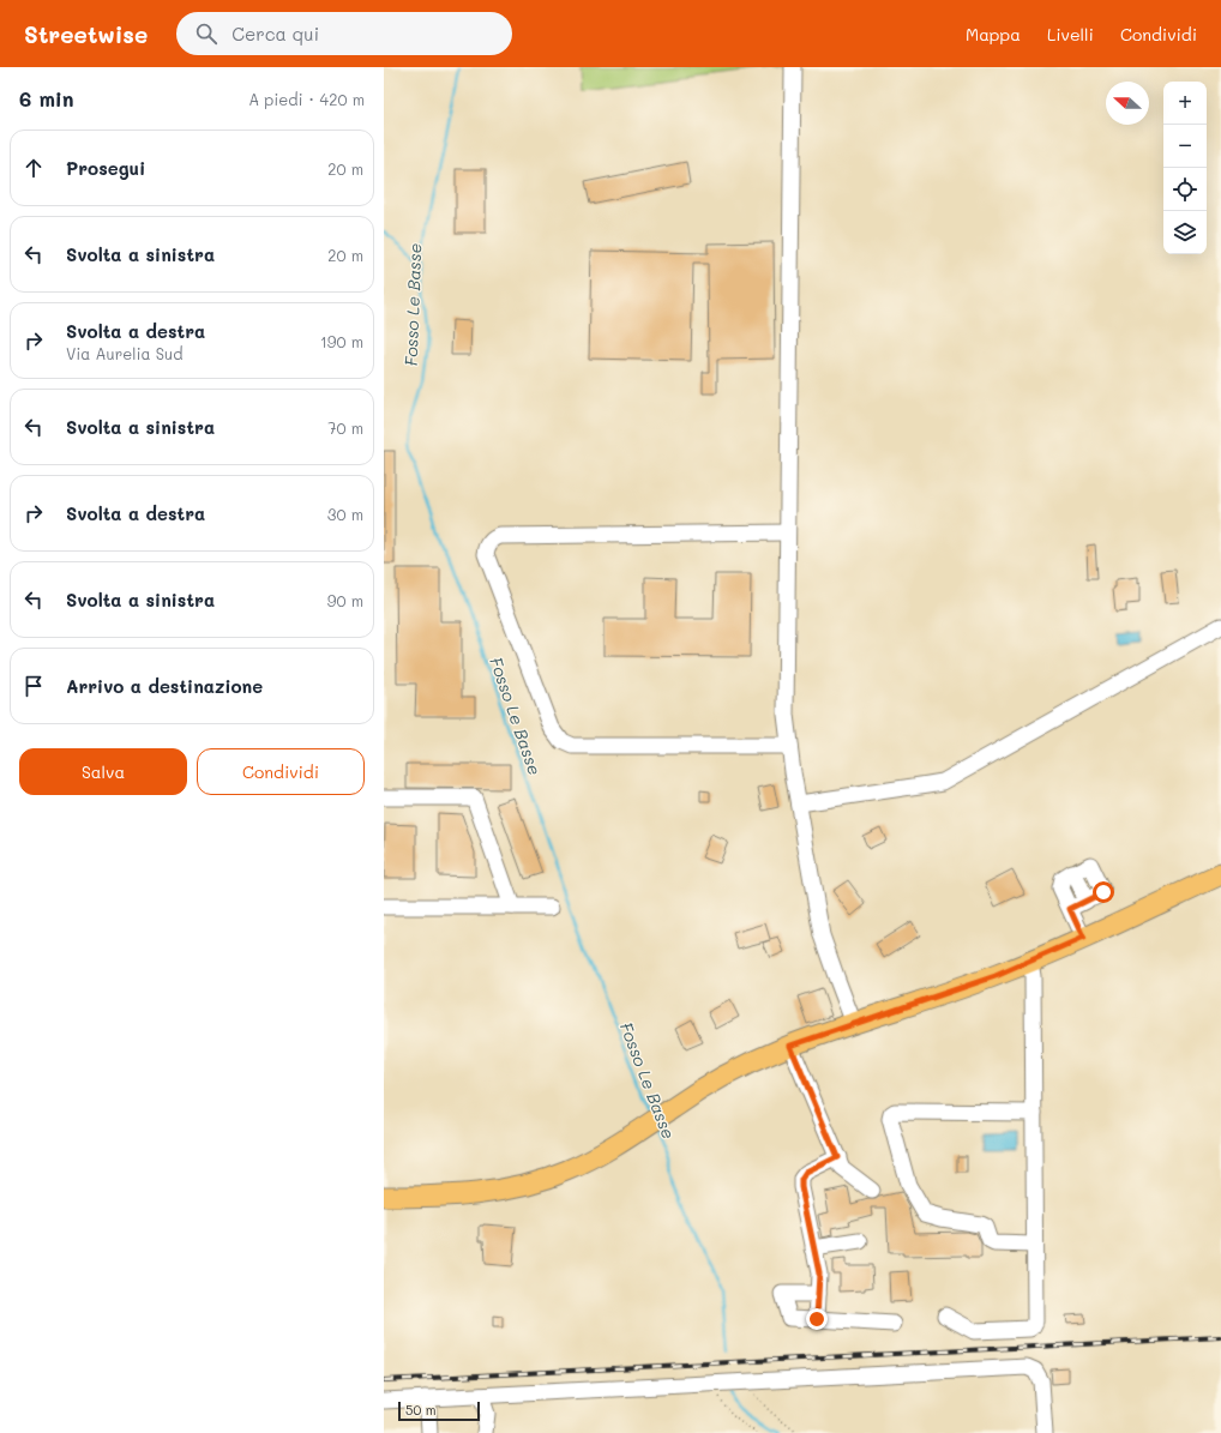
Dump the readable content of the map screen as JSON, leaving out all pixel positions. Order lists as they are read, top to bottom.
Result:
{
  "water": ["Fosso Le Basse"],
  "scale_bar": "50 m",
  "north": "left",
  "page": {
    "header": "Streetwise",
    "search": "Cerca qui",
    "nav": ["Mappa", "Livelli", "Condividi"],
    "heading": ["6 min", "A piedi · 420 m"],
    "map_buttons": ["+", "−"],
    "list": [
      ["Prosegui", "20 m"],
      ["Svolta a sinistra", "20 m"],
      ["Svolta a destra", "Via Aurelia Sud", "190 m"],
      ["Svolta a sinistra", "70 m"],
      ["Svolta a destra", "30 m"],
      ["Svolta a sinistra", "90 m"],
      "Arrivo a destinazione"
    ],
    "buttons": ["Salva", "Condividi"],
    "scale": "50 m"
  }
}
